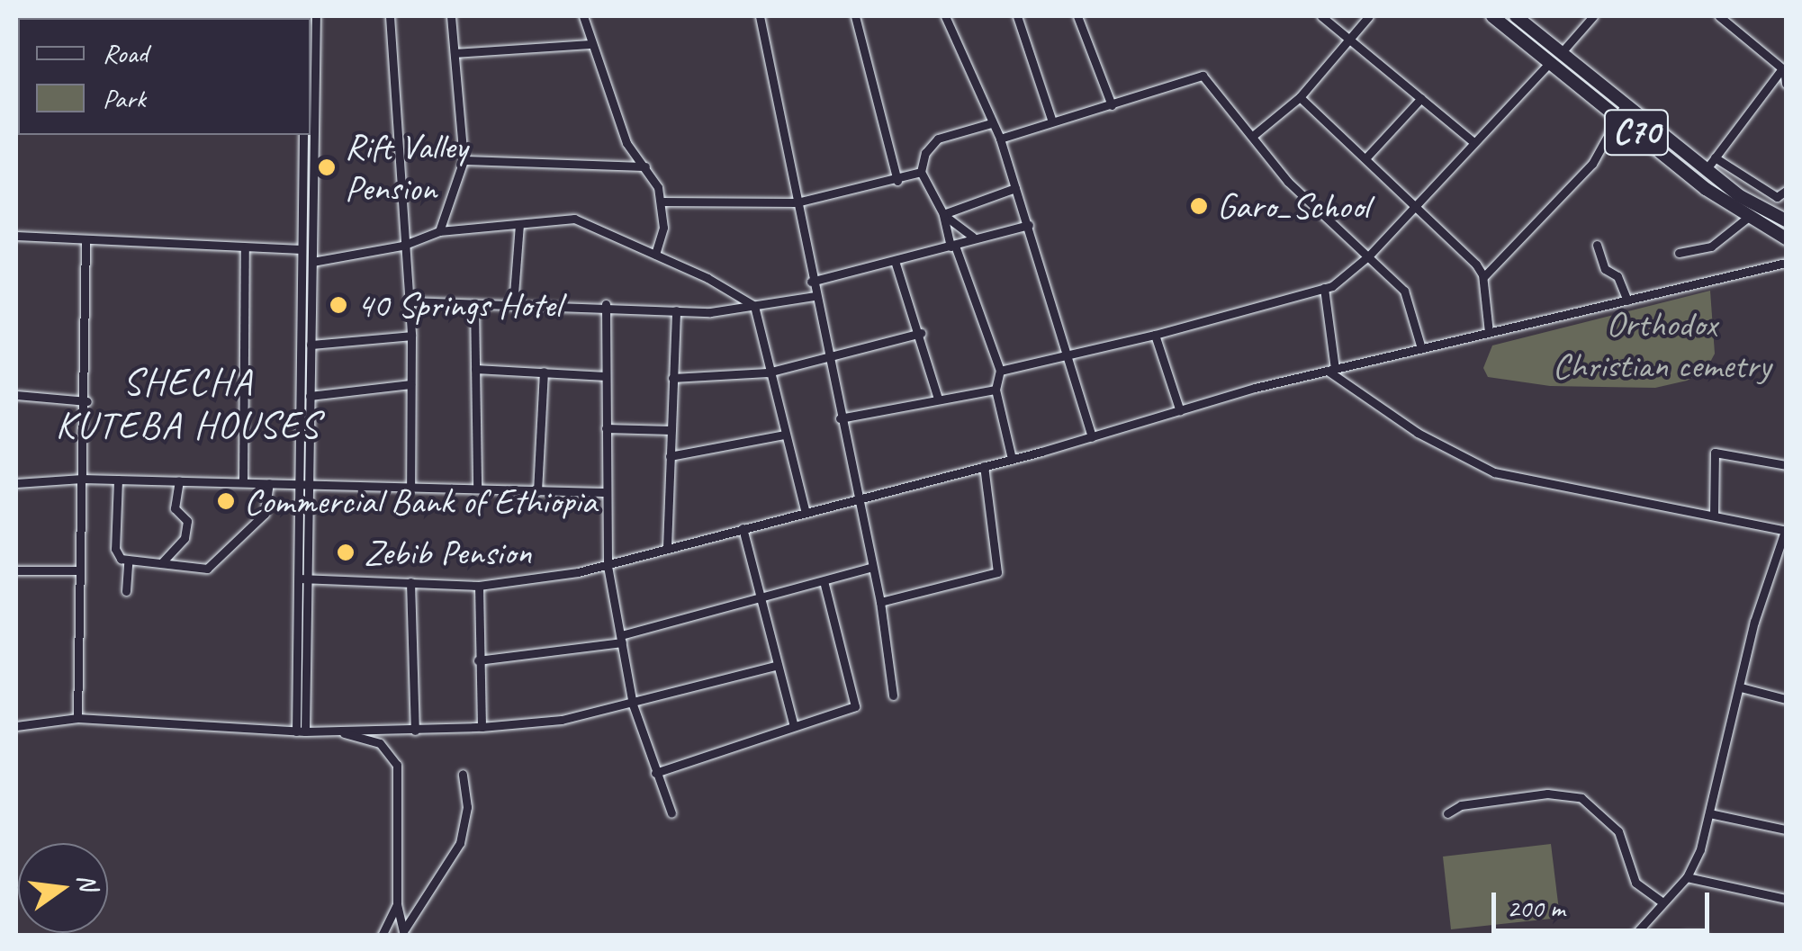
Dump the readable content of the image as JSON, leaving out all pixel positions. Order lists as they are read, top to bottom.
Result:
{
  "streets": {
    "highway": ["C70"]
  },
  "districts": ["SHECHA KUTEBA HOUSES"],
  "parks": ["Orthodox Christian cemetry"],
  "places": [
    "Rift Valley Pension",
    "Garo_School",
    "40 Springs Hotel",
    "Commercial Bank of Ethiopia",
    "Zebib Pension"
  ],
  "legend": ["Road", "Park"],
  "scale_bar": "200 m",
  "north": "right"
}
